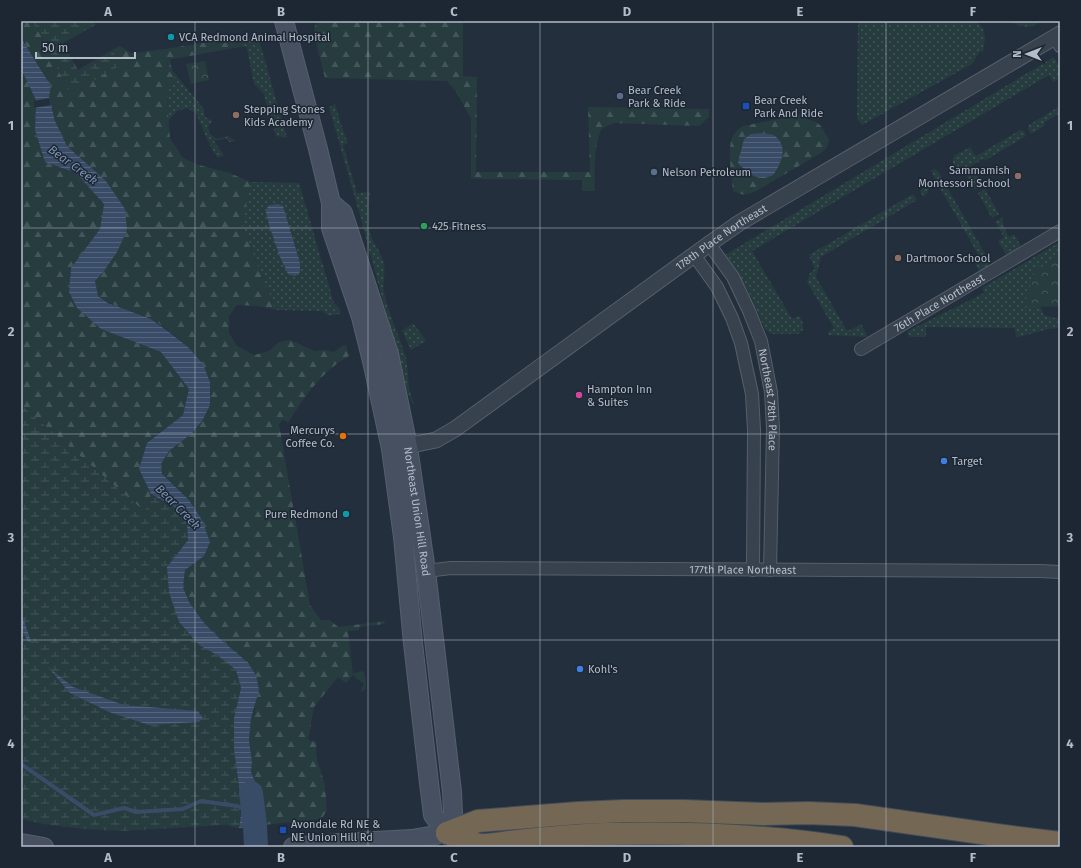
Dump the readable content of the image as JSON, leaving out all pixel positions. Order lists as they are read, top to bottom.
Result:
{
  "streets": {
    "main road": ["Northeast Union Hill Road"],
    "street": [
      "178th Place Northeast",
      "76th Place Northeast",
      "Northeast 78th Place",
      "177th Place Northeast"
    ]
  },
  "crossings": [
    ["178th Place Northeast", "Northeast 78th Place"],
    ["178th Place Northeast", "Northeast Union Hill Road"],
    ["Northeast 78th Place", "177th Place Northeast"],
    ["Northeast Union Hill Road", "177th Place Northeast"]
  ],
  "water": ["Bear Creek"],
  "places": {
    "other": [
      "VCA Redmond Animal Hospital",
      "Bear Creek Park & Ride",
      "Stepping Stones Kids Academy",
      "Nelson Petroleum",
      "Sammamish Montessori School",
      "425 Fitness",
      "Dartmoor School",
      "Hampton Inn & Suites",
      "Mercurys Coffee Co.",
      "Target",
      "Pure Redmond",
      "Kohl's"
    ],
    "transit": ["Bear Creek Park And Ride", "Avondale Rd NE & NE Union Hill Rd"]
  },
  "scale_bar": "50 m",
  "north": "left",
  "grid": {
    "columns": [
      "A",
      "B",
      "C",
      "D",
      "E",
      "F"
    ],
    "rows": [
      "1",
      "2",
      "3",
      "4"
    ]
  }
}
